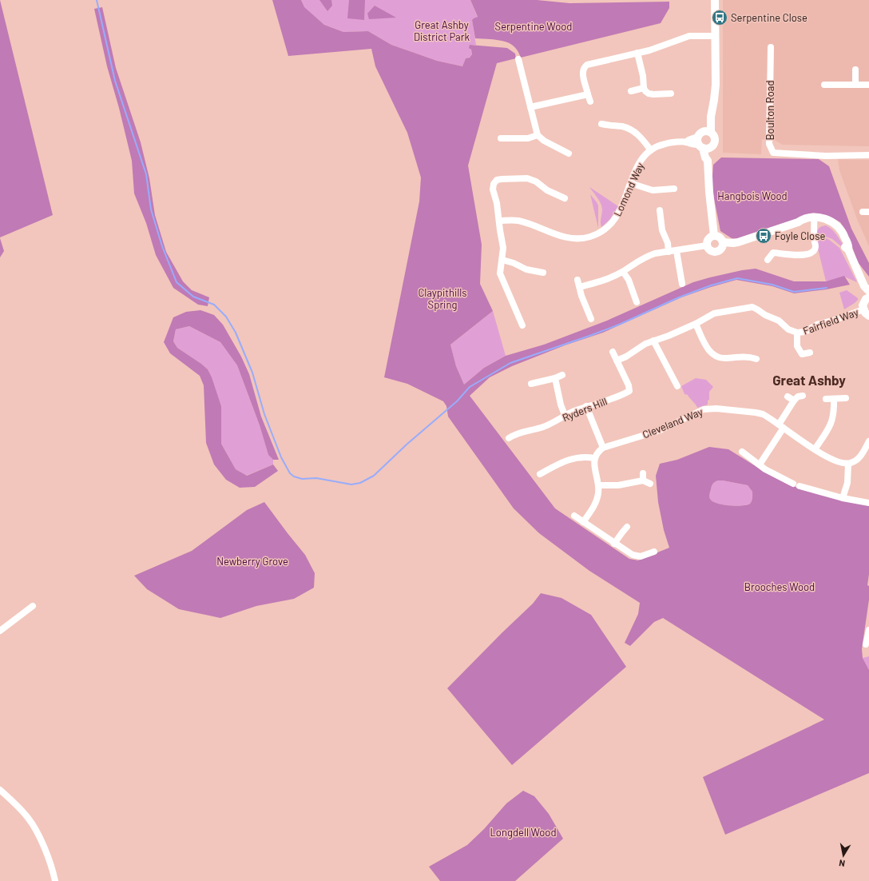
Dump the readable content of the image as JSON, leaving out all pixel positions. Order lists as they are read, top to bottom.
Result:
{
  "streets": {
    "street": [
      "Boulton Road",
      "Lomond Way",
      "Fairfield Way",
      "Ryders Hill",
      "Cleveland Way"
    ]
  },
  "districts": ["Great Ashby"],
  "parks": [
    "Great Ashby District Park",
    "Serpentine Wood",
    "Hangbois Wood",
    "Claypithills Spring",
    "Newberry Grove",
    "Brooches Wood",
    "Longdell Wood"
  ],
  "places": {
    "bus stop": ["Serpentine Close", "Foyle Close"]
  },
  "north": "bottom"
}
